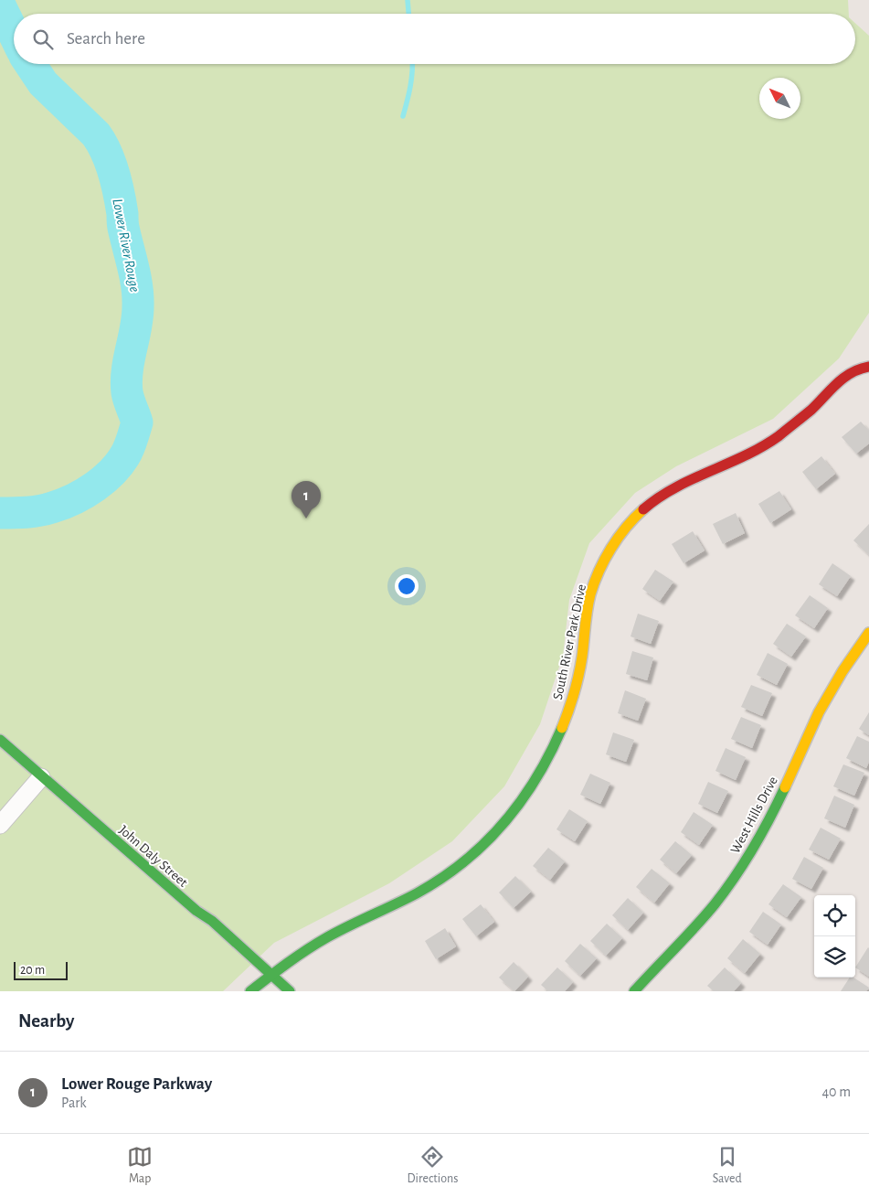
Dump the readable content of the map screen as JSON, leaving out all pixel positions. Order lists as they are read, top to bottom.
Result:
{
  "streets": {
    "street": ["South River Park Drive", "West Hills Drive", "John Daly Street"]
  },
  "crossings": [
    ["South River Park Drive", "John Daly Street"]
  ],
  "water": ["Lower River Rouge"],
  "scale_bar": "20 m",
  "north": "top left",
  "page": {
    "search": "Search here",
    "pins": "1",
    "scale": "20 m",
    "heading": "Nearby",
    "list": [
      {
        "mark": "1",
        "name": "Lower Rouge Parkway",
        "note": "Park",
        "value": "40 m"
      }
    ],
    "nav": ["Map", "Directions", "Saved"]
  }
}
